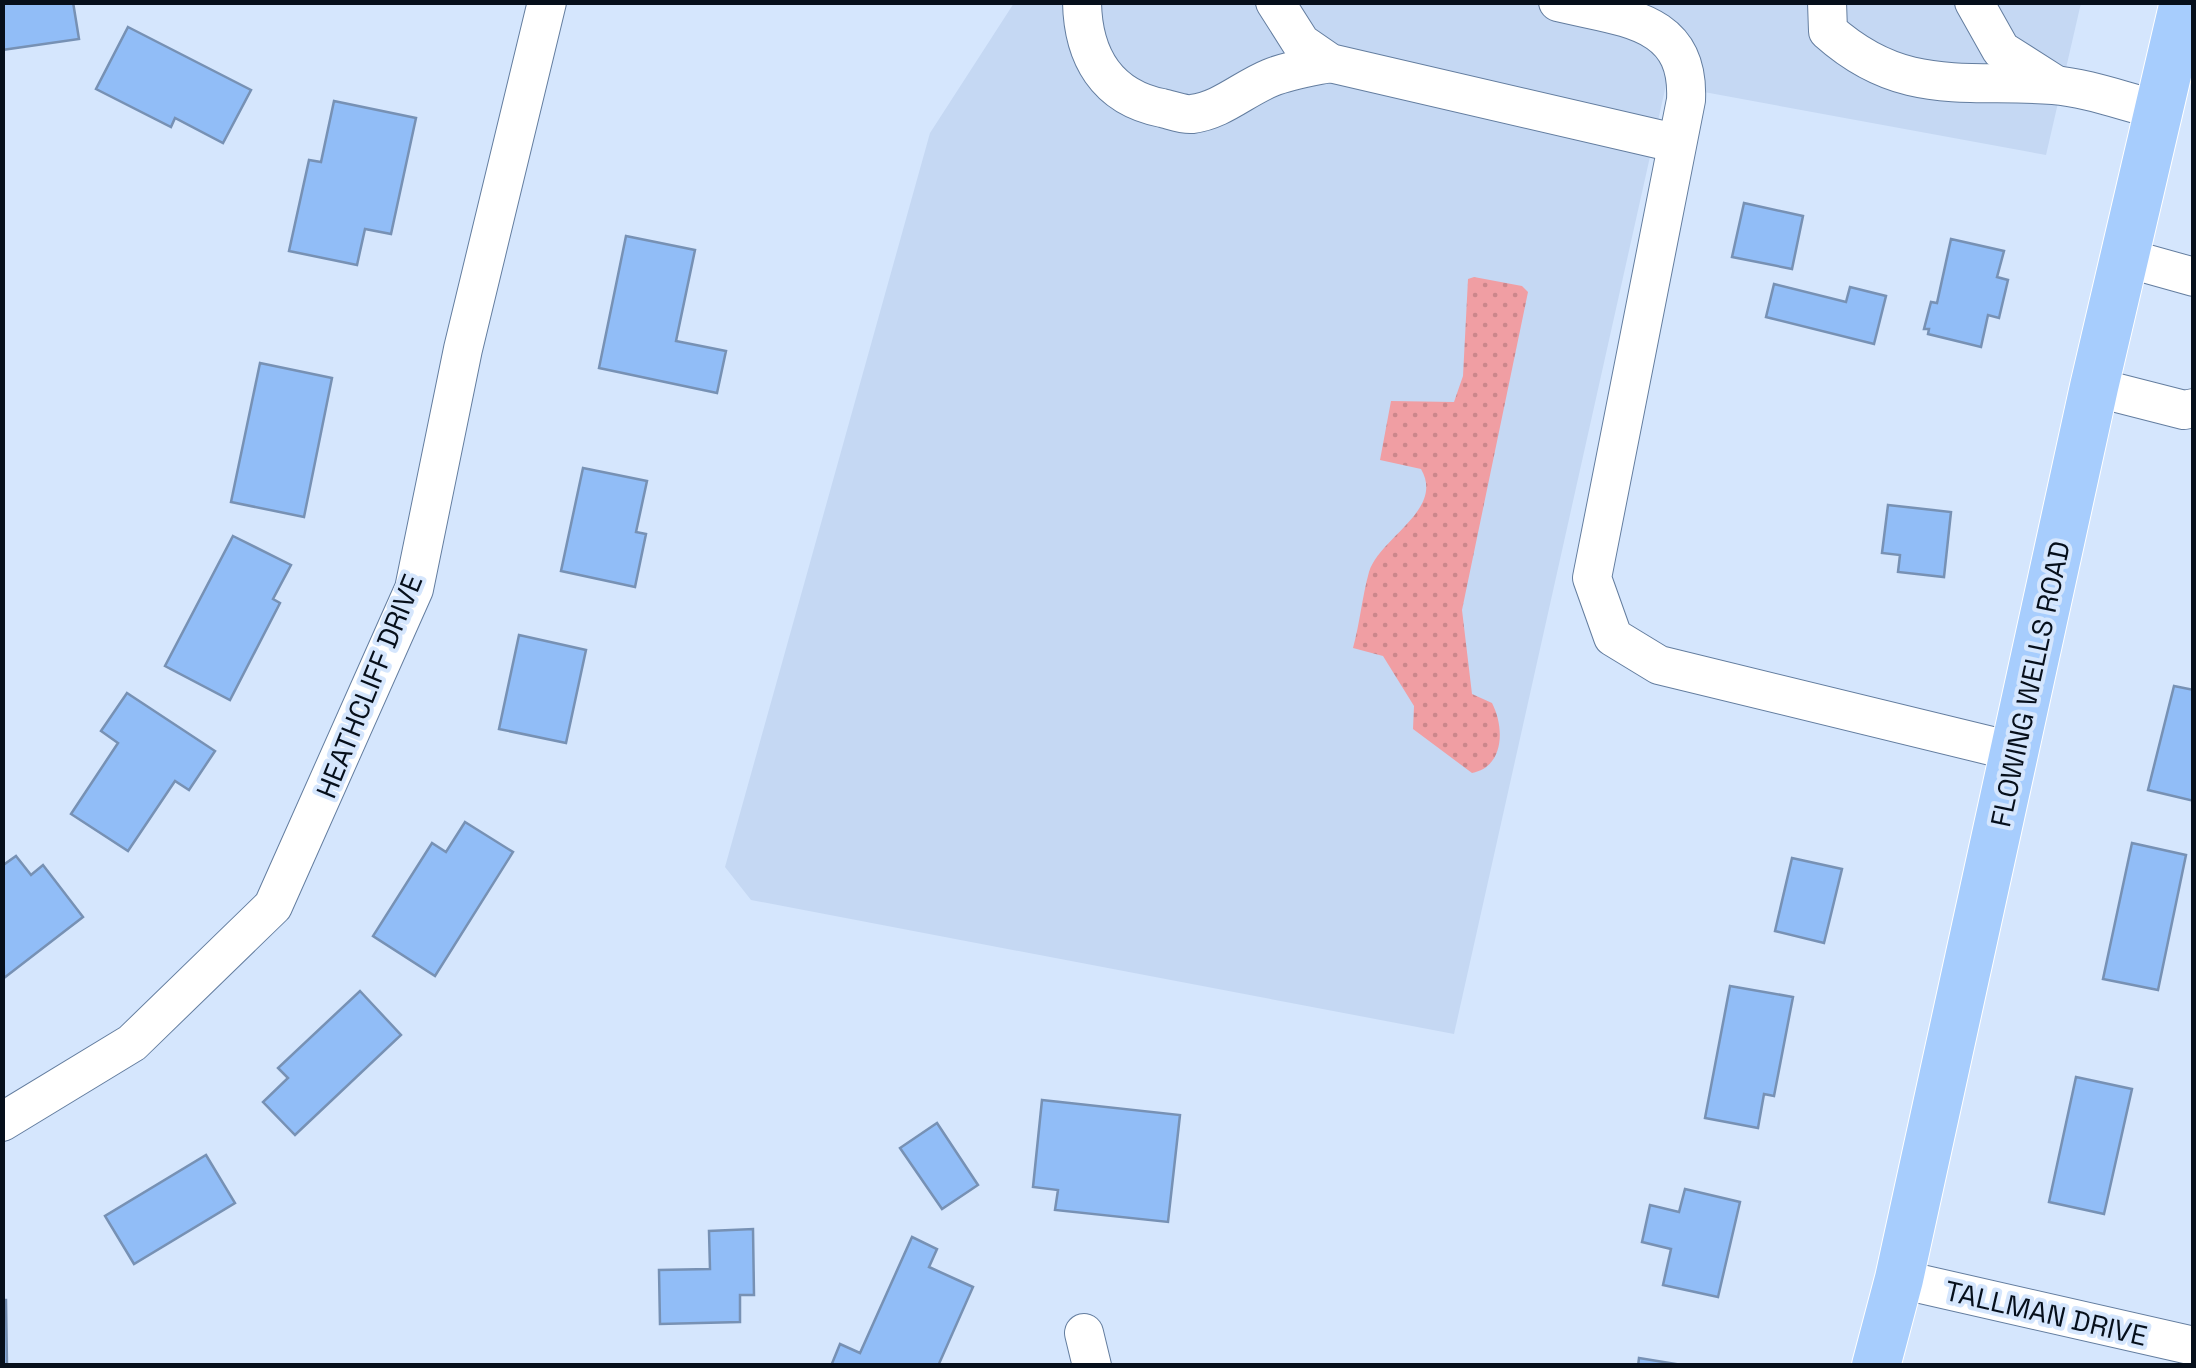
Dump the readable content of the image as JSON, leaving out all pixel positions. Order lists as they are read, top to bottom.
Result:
{
  "streets": {
    "main road": ["FLOWING WELLS ROAD"],
    "street": ["HEATHCLIFF DRIVE", "TALLMAN DRIVE"]
  },
  "crossings": [
    ["FLOWING WELLS ROAD", "TALLMAN DRIVE"]
  ]
}
